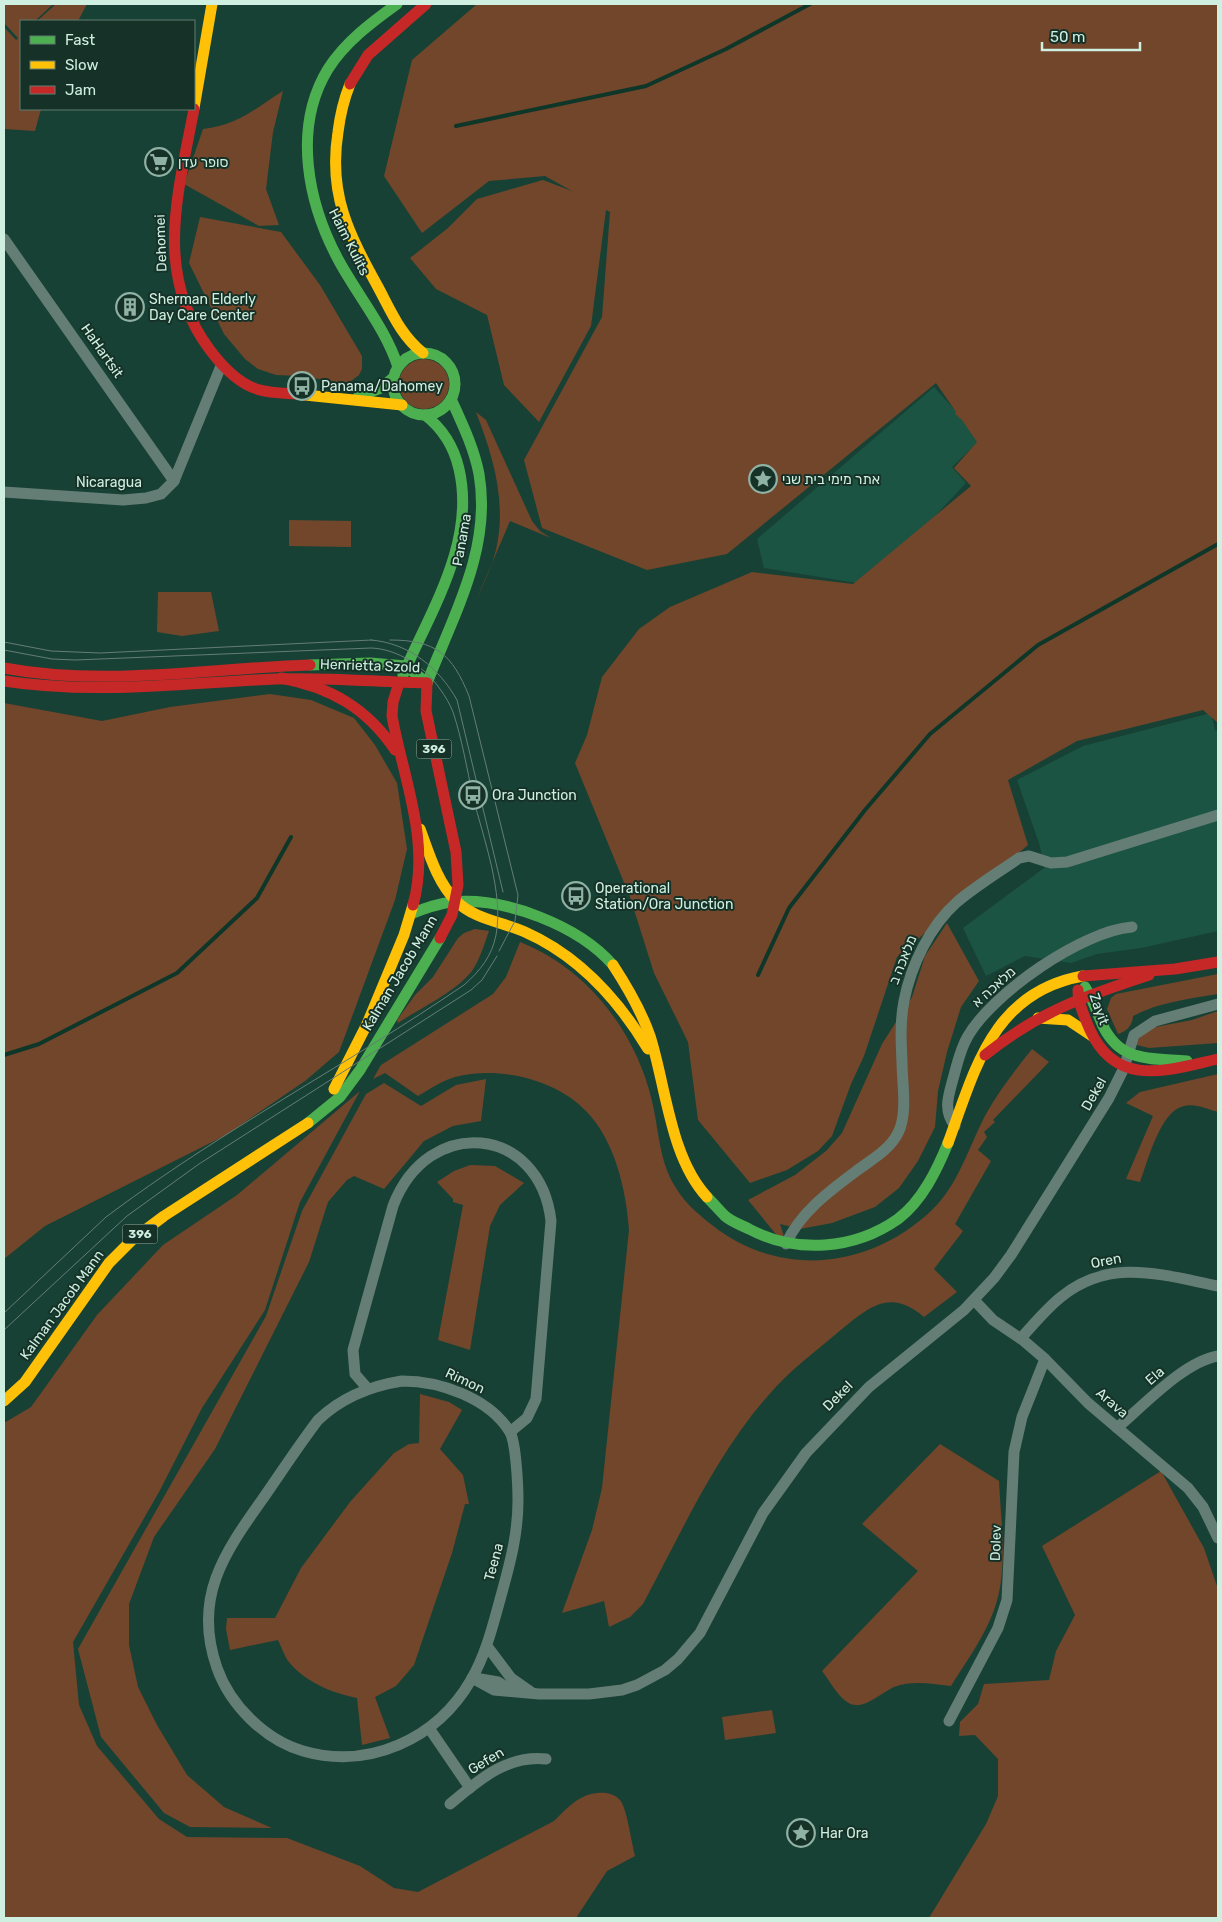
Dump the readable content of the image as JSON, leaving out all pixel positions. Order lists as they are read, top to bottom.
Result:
{
  "streets": {
    "main road": [
      "Haim Kulits",
      "Dehomei",
      "Panama",
      "Henrietta Szold",
      "396",
      "Kalman Jacob Mann",
      "Zayit"
    ],
    "street": [
      "HaHartsit",
      "Nicaragua",
      "מלאכה ב",
      "מלאכה א",
      "Dekel",
      "Oren",
      "Ela",
      "Rimon",
      "Arava",
      "Dolev",
      "Teena",
      "Gefen"
    ]
  },
  "crossings": [
    ["Haim Kulits", "Panama"],
    ["HaHartsit", "Nicaragua"],
    ["Panama", "Henrietta Szold"],
    ["Panama", "Kalman Jacob Mann"],
    ["Henrietta Szold", "Kalman Jacob Mann"],
    ["Zayit", "Dekel"],
    ["Dekel", "Arava"],
    ["Dekel", "Teena"],
    ["Oren", "Arava"],
    ["Ela", "Arava"],
    ["Rimon", "Teena"],
    ["Arava", "Dolev"],
    ["Teena", "Gefen"]
  ],
  "places": {
    "supermarket": ["סופר עדן"],
    "building": ["Sherman Elderly Day Care Center"],
    "bus stop": ["Panama/Dahomey", "Ora Junction", "Operational Station/Ora Junction"],
    "place": ["אתר מימי בית שני", "Har Ora"]
  },
  "legend": ["Fast", "Slow", "Jam"],
  "scale_bar": "50 m"
}
